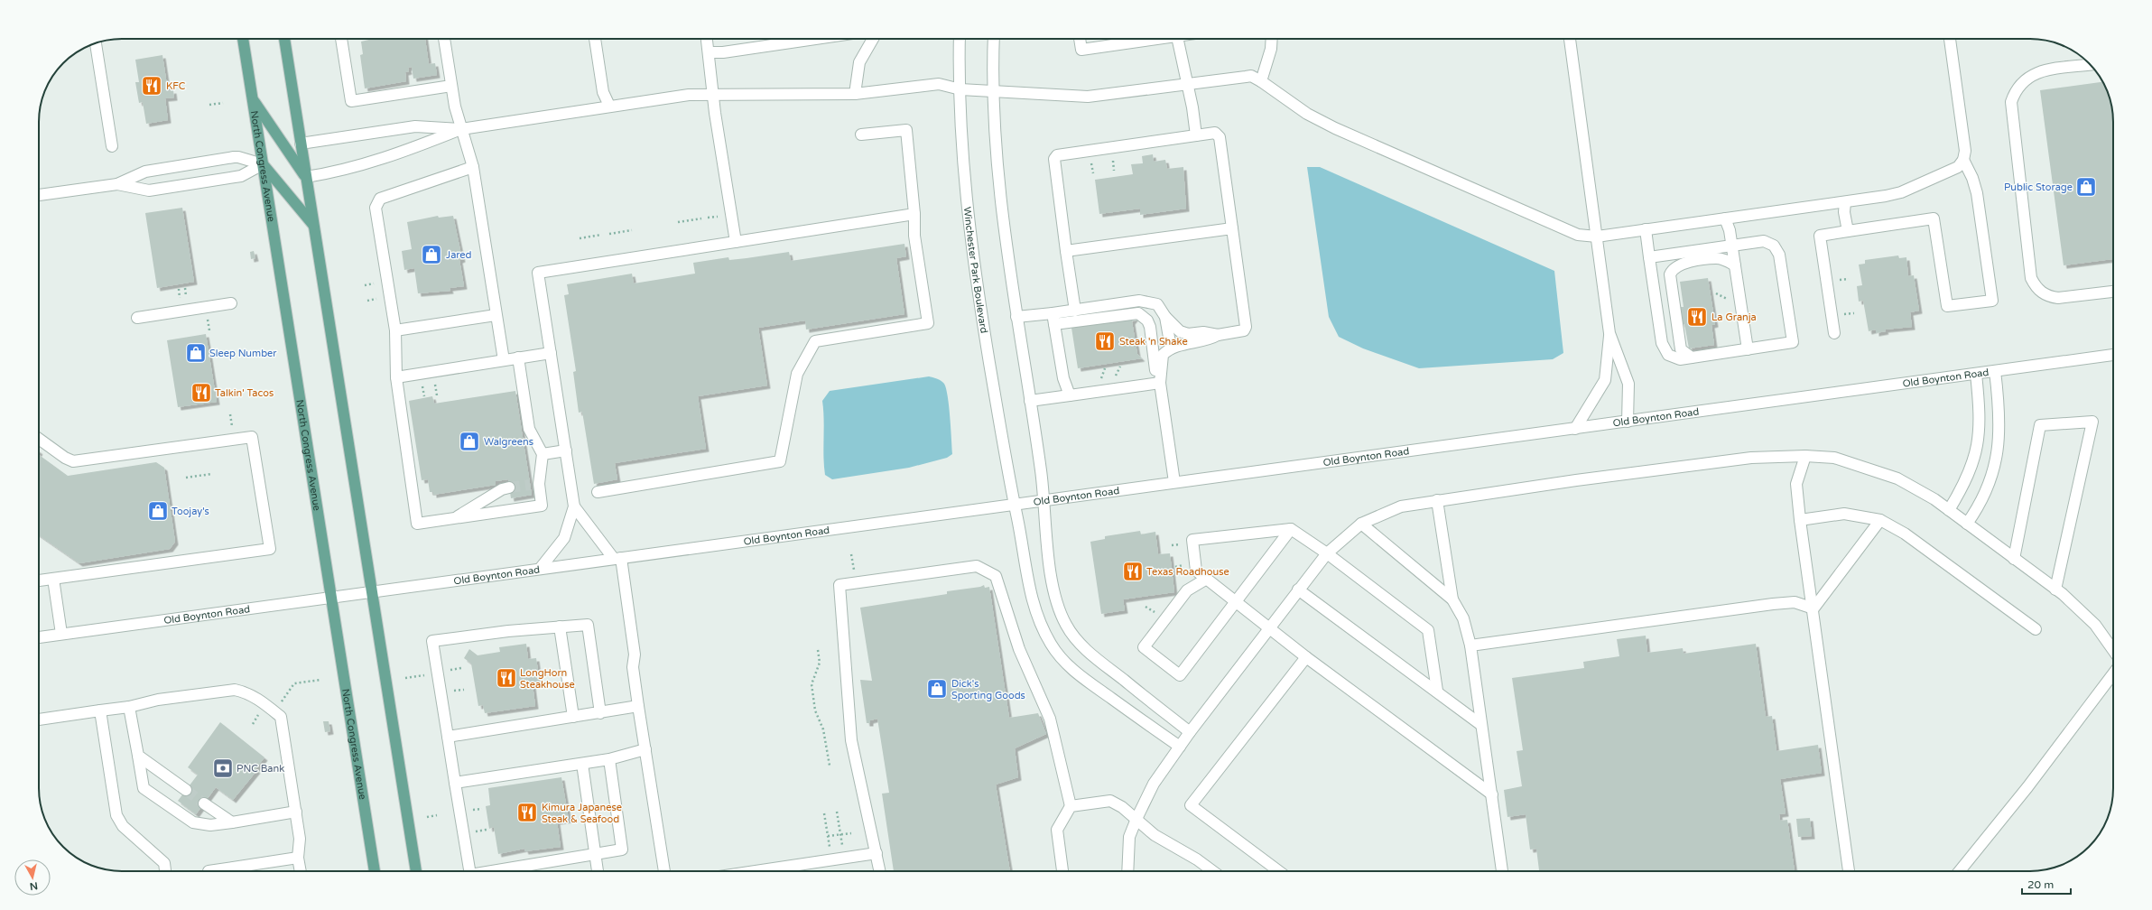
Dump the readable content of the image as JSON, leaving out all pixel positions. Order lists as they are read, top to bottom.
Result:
{
  "streets": {
    "main road": ["North Congress Avenue"],
    "street": ["Winchester Park Boulevard", "Old Boynton Road"]
  },
  "crossings": [
    ["North Congress Avenue", "Old Boynton Road"],
    ["Winchester Park Boulevard", "Old Boynton Road"]
  ],
  "places": {
    "restaurant": [
      "KFC",
      "La Granja",
      "Steak 'n Shake",
      "Talkin' Tacos",
      "Texas Roadhouse",
      "LongHorn Steakhouse",
      "Kimura Japanese Steak & Seafood"
    ],
    "shop": [
      "Public Storage",
      "Jared",
      "Sleep Number",
      "Walgreens",
      "Toojay's",
      "Dick's Sporting Goods"
    ],
    "bank": ["PNC Bank"]
  },
  "scale_bar": "20 m",
  "north": "bottom"
}
